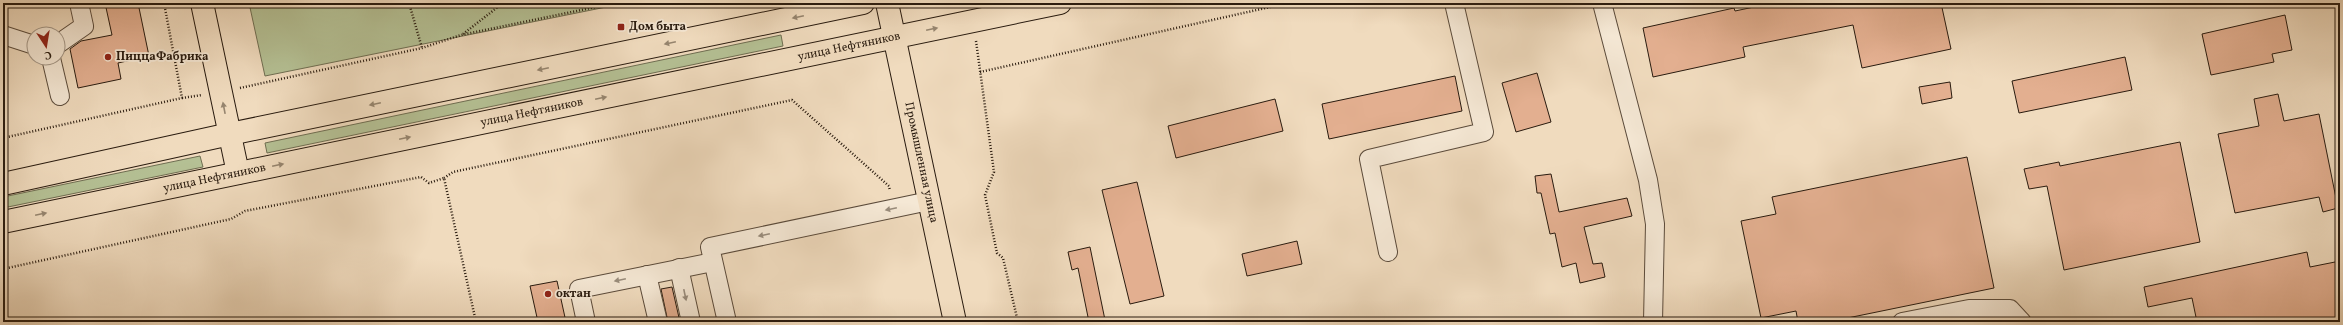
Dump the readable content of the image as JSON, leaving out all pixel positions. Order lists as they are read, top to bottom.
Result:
{
  "streets": {
    "main road": ["улица Нефтяников", "Промышленная улица"]
  },
  "crossings": [
    ["улица Нефтяников", "Промышленная улица"]
  ],
  "places": {
    "transit": ["Дом быта"],
    "other": ["ПиццаФабрика", "октан"]
  },
  "north": "bottom"
}
